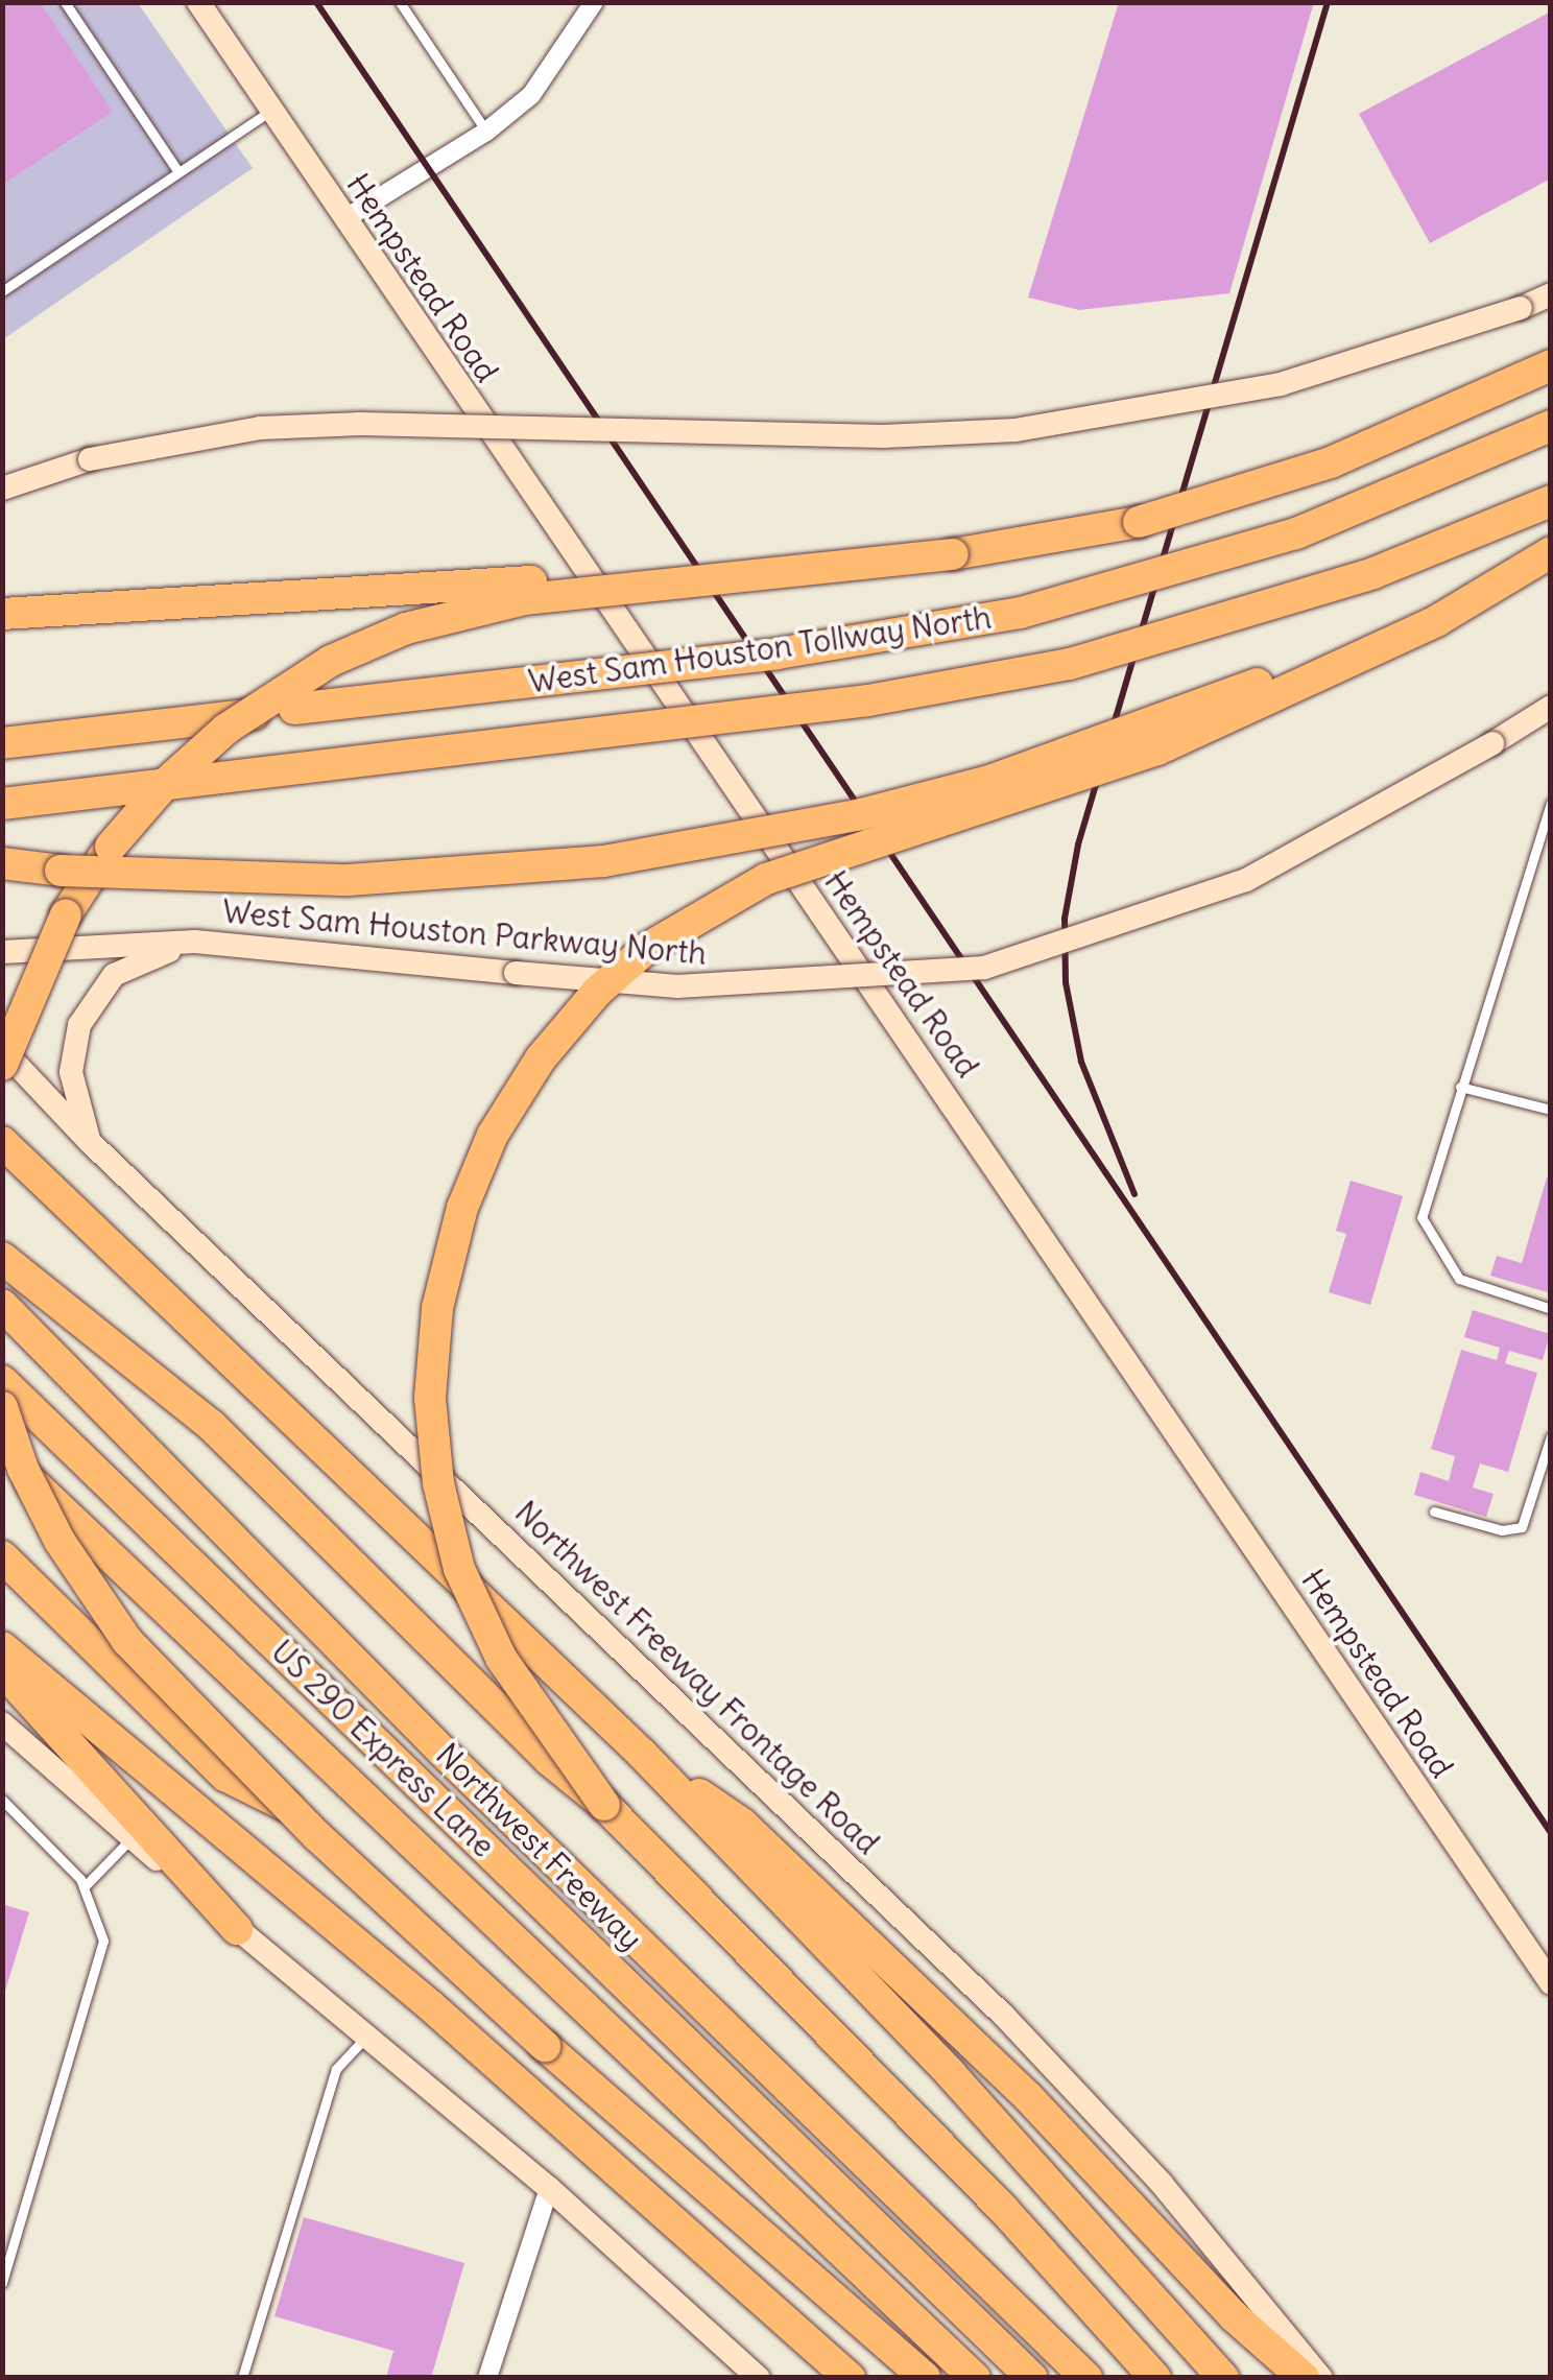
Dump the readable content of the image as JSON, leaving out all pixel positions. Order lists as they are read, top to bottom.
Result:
{
  "streets": {
    "highway": ["West Sam Houston Tollway North", "US 290 Express Lane", "Northwest Freeway"],
    "main road": ["Hempstead Road", "West Sam Houston Parkway North", "Northwest Freeway Frontage Road"]
  }
}
